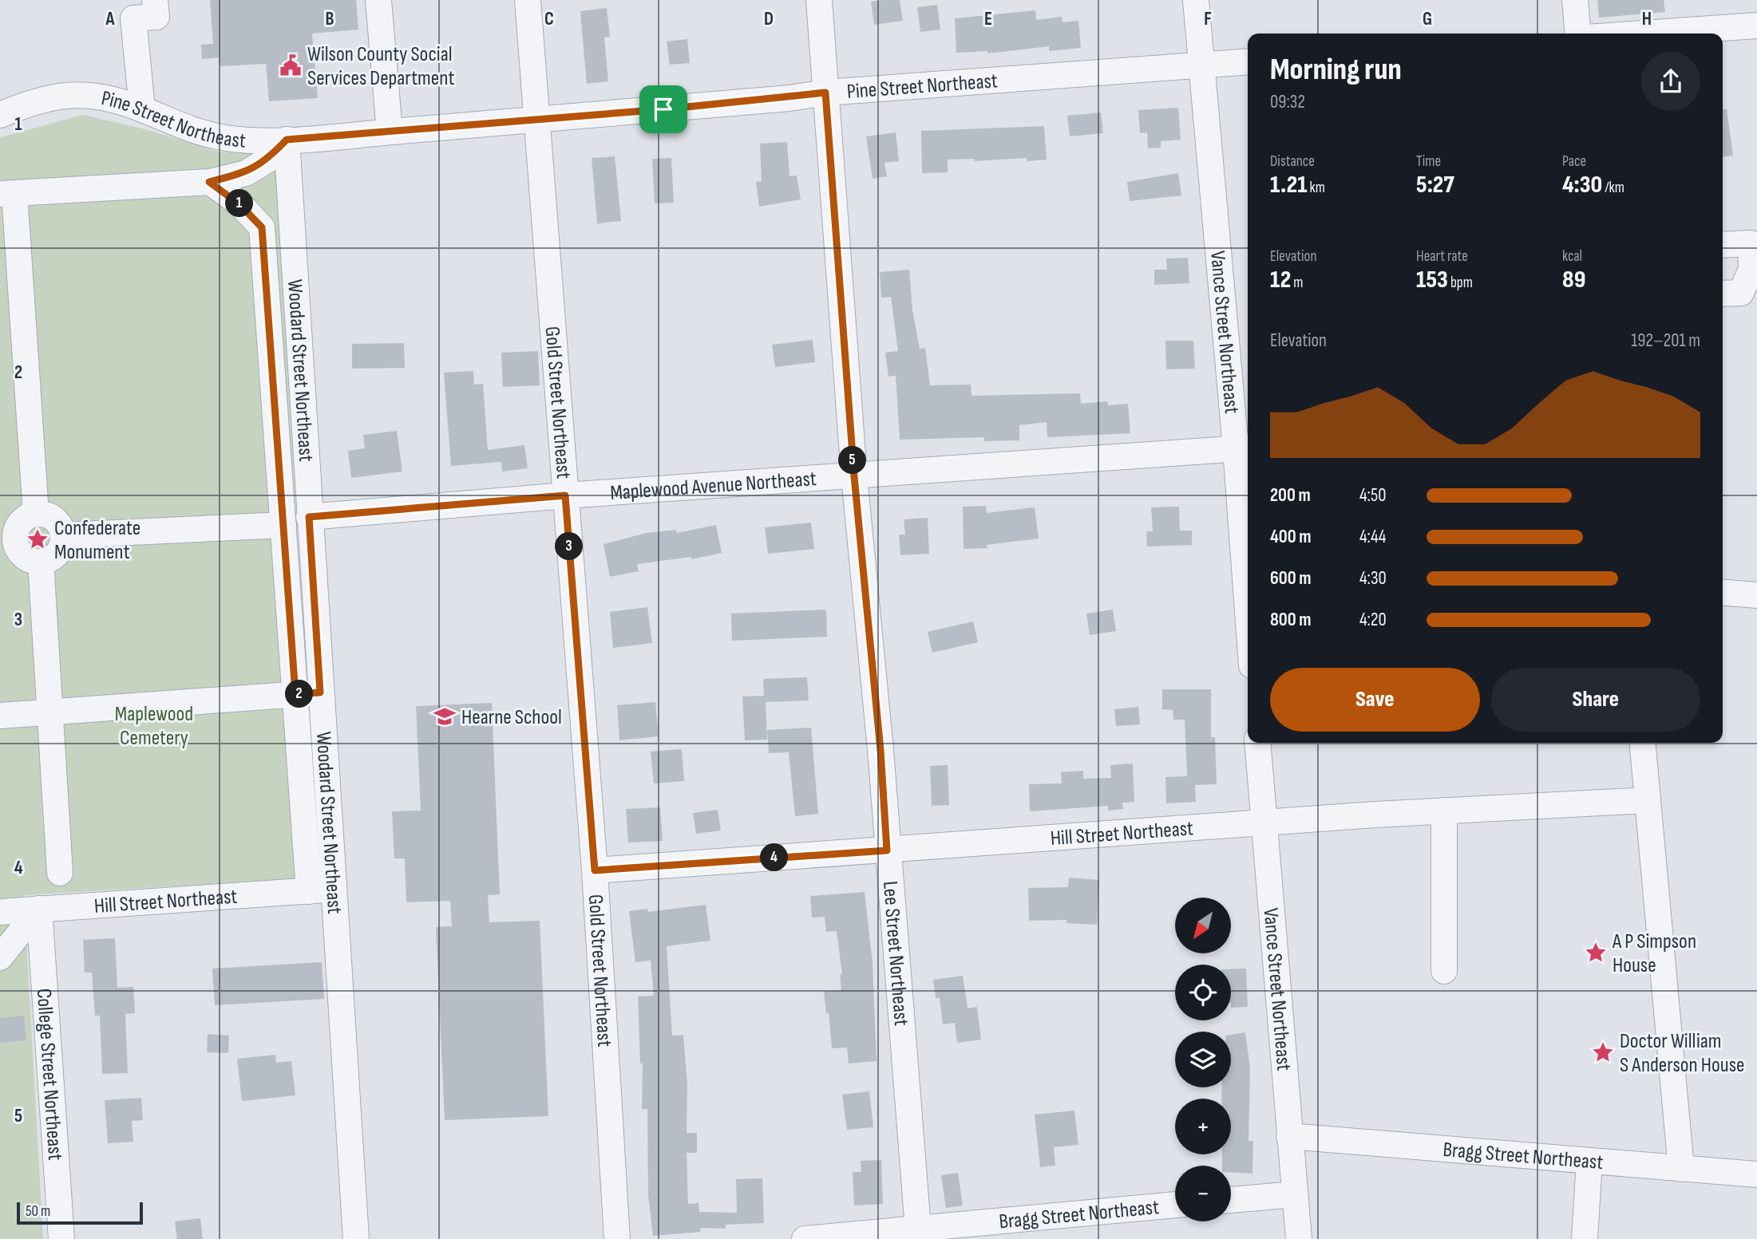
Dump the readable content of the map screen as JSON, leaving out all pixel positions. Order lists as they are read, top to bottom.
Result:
{
  "streets": {
    "street": [
      "Pine Street Northeast",
      "Vance Street Northeast",
      "Woodard Street Northeast",
      "Gold Street Northeast",
      "Maplewood Avenue Northeast",
      "Hill Street Northeast",
      "Lee Street Northeast",
      "College Street Northeast",
      "Bragg Street Northeast"
    ]
  },
  "crossings": [
    ["Pine Street Northeast", "Vance Street Northeast"],
    ["Pine Street Northeast", "Woodard Street Northeast"],
    ["Pine Street Northeast", "Gold Street Northeast"],
    ["Pine Street Northeast", "Lee Street Northeast"],
    ["Vance Street Northeast", "Maplewood Avenue Northeast"],
    ["Vance Street Northeast", "Hill Street Northeast"],
    ["Vance Street Northeast", "Bragg Street Northeast"],
    ["Woodard Street Northeast", "Maplewood Avenue Northeast"],
    ["Woodard Street Northeast", "Hill Street Northeast"],
    ["Gold Street Northeast", "Maplewood Avenue Northeast"],
    ["Gold Street Northeast", "Hill Street Northeast"],
    ["Maplewood Avenue Northeast", "Lee Street Northeast"],
    ["Hill Street Northeast", "Lee Street Northeast"],
    ["Hill Street Northeast", "College Street Northeast"],
    ["Lee Street Northeast", "Bragg Street Northeast"]
  ],
  "parks": ["Maplewood Cemetery"],
  "places": {
    "public building": ["Wilson County Social Services Department"],
    "place": ["Confederate Monument", "A P Simpson House", "Doctor William S Anderson House"],
    "school or university": ["Hearne School"]
  },
  "scale_bar": "50 m",
  "north": "bottom left",
  "page": {
    "heading": ["Morning run", "09:32"],
    "stats": [
      ["Distance", "1.21 km"],
      ["Time", "5:27"],
      ["Pace", "4:30 /km"],
      ["Elevation", "12 m"],
      ["Heart rate", "153 bpm"],
      ["kcal", "89"]
    ],
    "pins": [
      "1",
      "5",
      "3",
      "2",
      "4"
    ],
    "chart": ["Elevation", "192–201 m"],
    "list": [
      {
        "name": "200 m",
        "note": "4:50"
      },
      {
        "name": "400 m",
        "note": "4:44"
      },
      {
        "name": "600 m",
        "note": "4:30"
      },
      {
        "name": "800 m",
        "note": "4:20"
      }
    ],
    "buttons": ["Save", "Share"],
    "map_buttons": ["+", "−"],
    "scale": "50 m"
  },
  "grid": {
    "columns": [
      "A",
      "B",
      "C",
      "D",
      "E",
      "F",
      "G",
      "H"
    ],
    "rows": [
      "1",
      "2",
      "3",
      "4",
      "5"
    ]
  }
}
